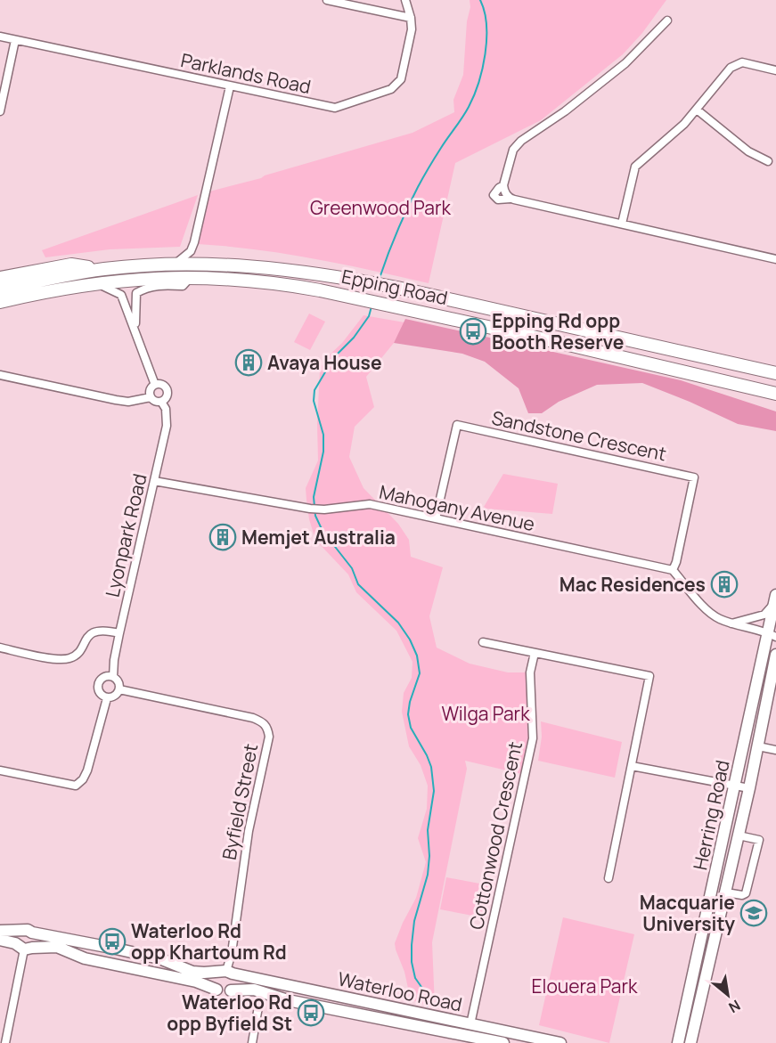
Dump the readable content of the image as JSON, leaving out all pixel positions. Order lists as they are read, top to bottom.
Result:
{
  "streets": {
    "main road": ["Epping Road"],
    "street": [
      "Parklands Road",
      "Sandstone Crescent",
      "Mahogany Avenue",
      "Lyonpark Road",
      "Byfield Street",
      "Herring Road",
      "Cottonwood Crescent",
      "Waterloo Road"
    ]
  },
  "crossings": [
    ["Sandstone Crescent", "Mahogany Avenue"],
    ["Mahogany Avenue", "Lyonpark Road"],
    ["Lyonpark Road", "Byfield Street"],
    ["Byfield Street", "Waterloo Road"],
    ["Cottonwood Crescent", "Waterloo Road"]
  ],
  "parks": ["Greenwood Park", "Wilga Park", "Elouera Park"],
  "places": {
    "bus stop": ["Epping Rd opp Booth Reserve", "Waterloo Rd opp Khartoum Rd", "Waterloo Rd opp Byfield St"],
    "building": ["Avaya House", "Memjet Australia", "Mac Residences"],
    "school or university": ["Macquarie University"]
  },
  "north": "bottom right"
}
